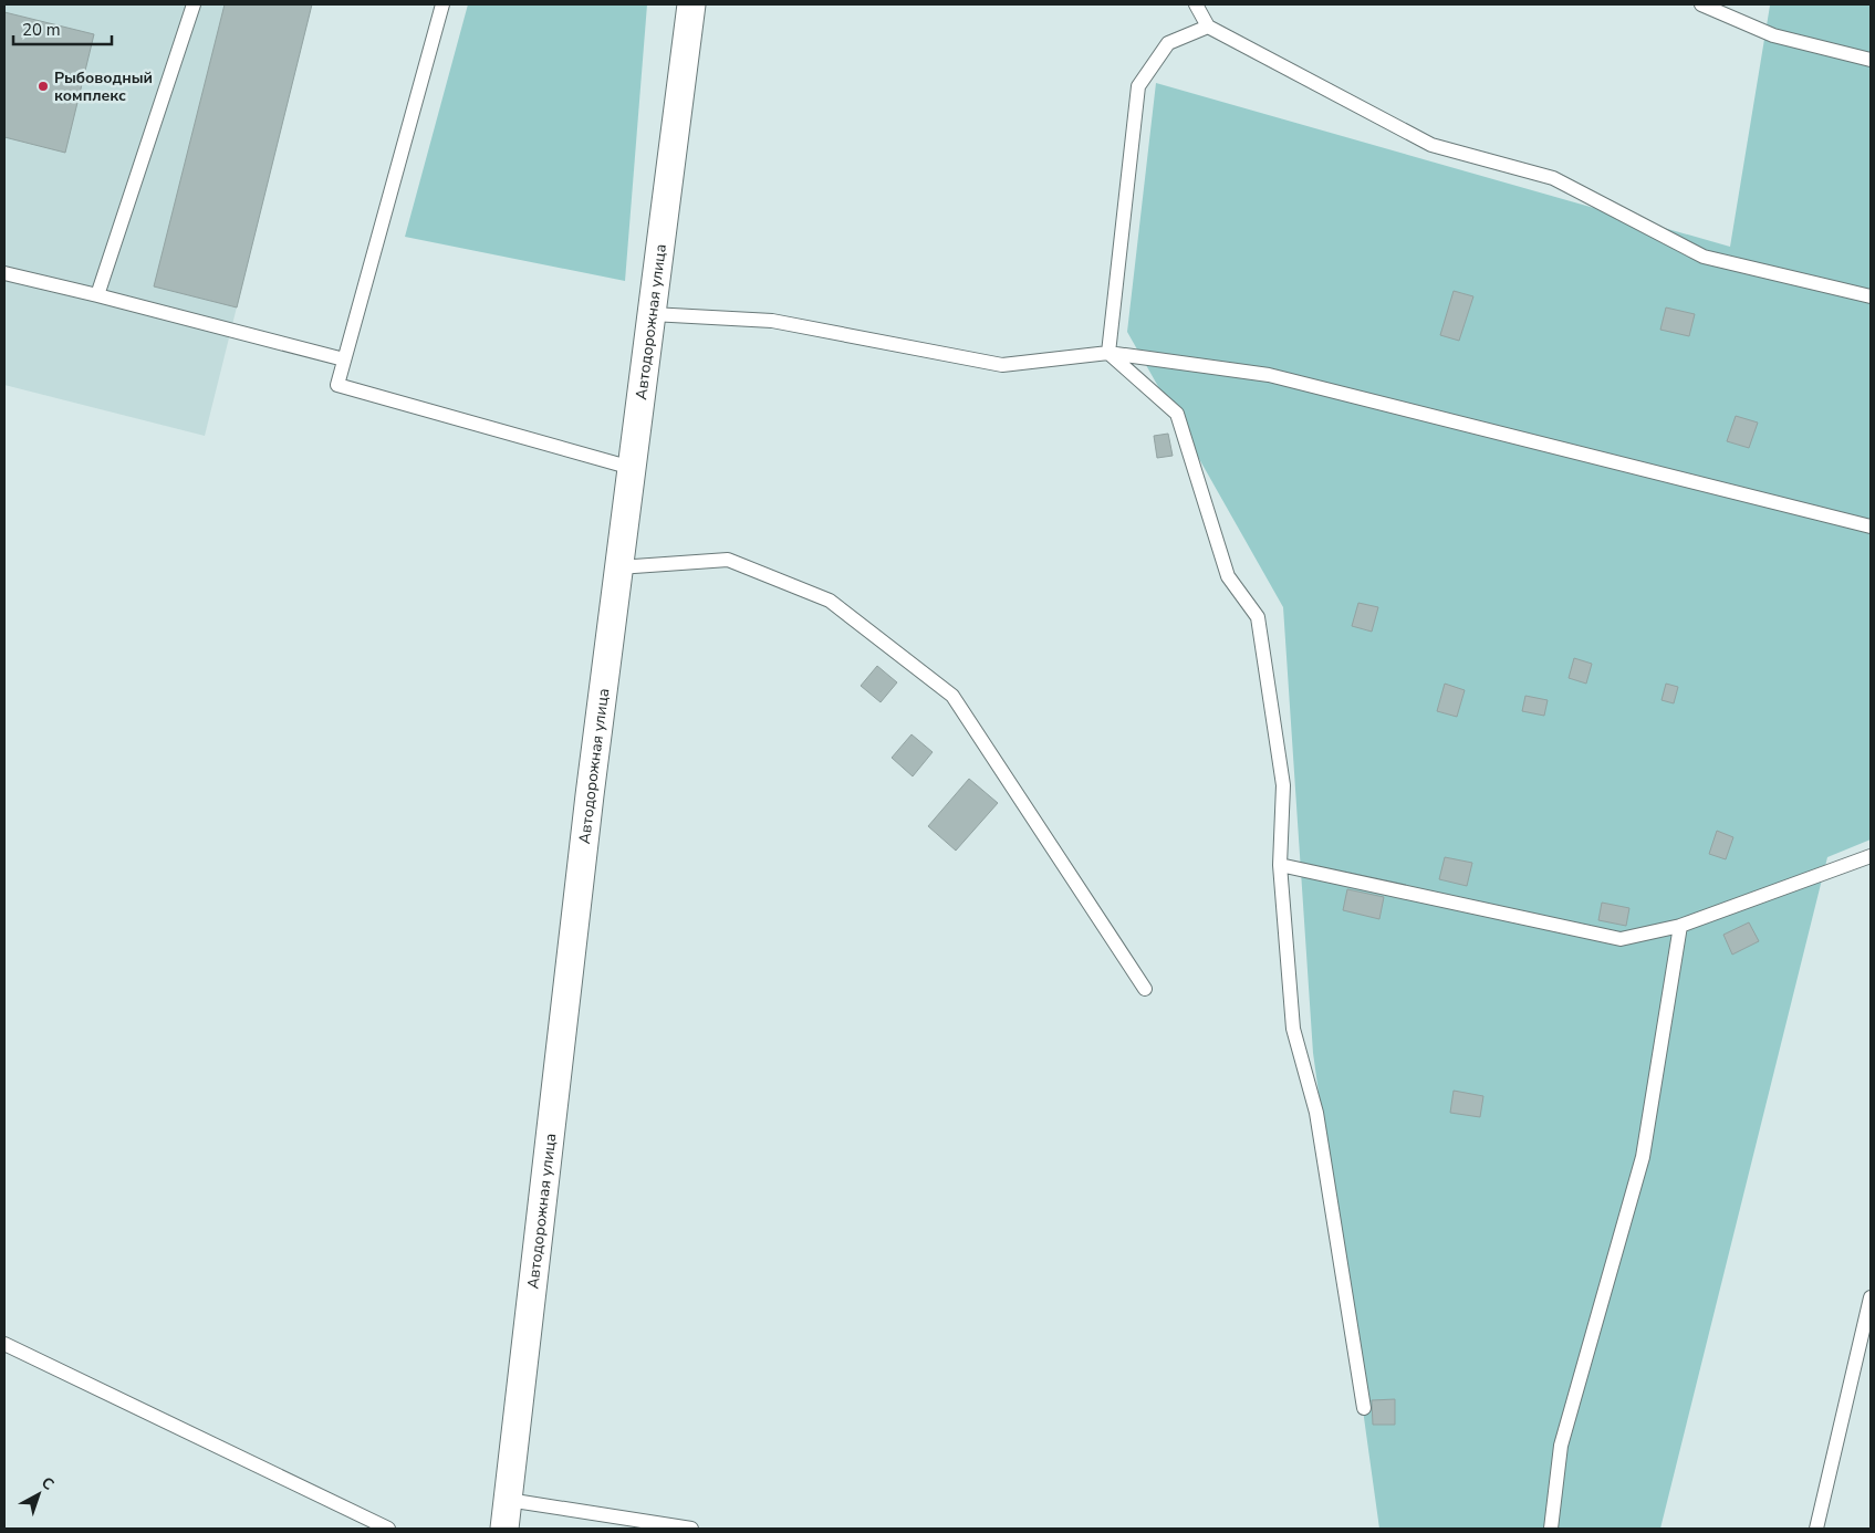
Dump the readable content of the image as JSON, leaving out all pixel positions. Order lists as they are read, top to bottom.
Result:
{
  "streets": {
    "street": ["Автодорожная улица"]
  },
  "places": ["Рыбоводный комплекс"],
  "scale_bar": "20 m",
  "north": "top right"
}
